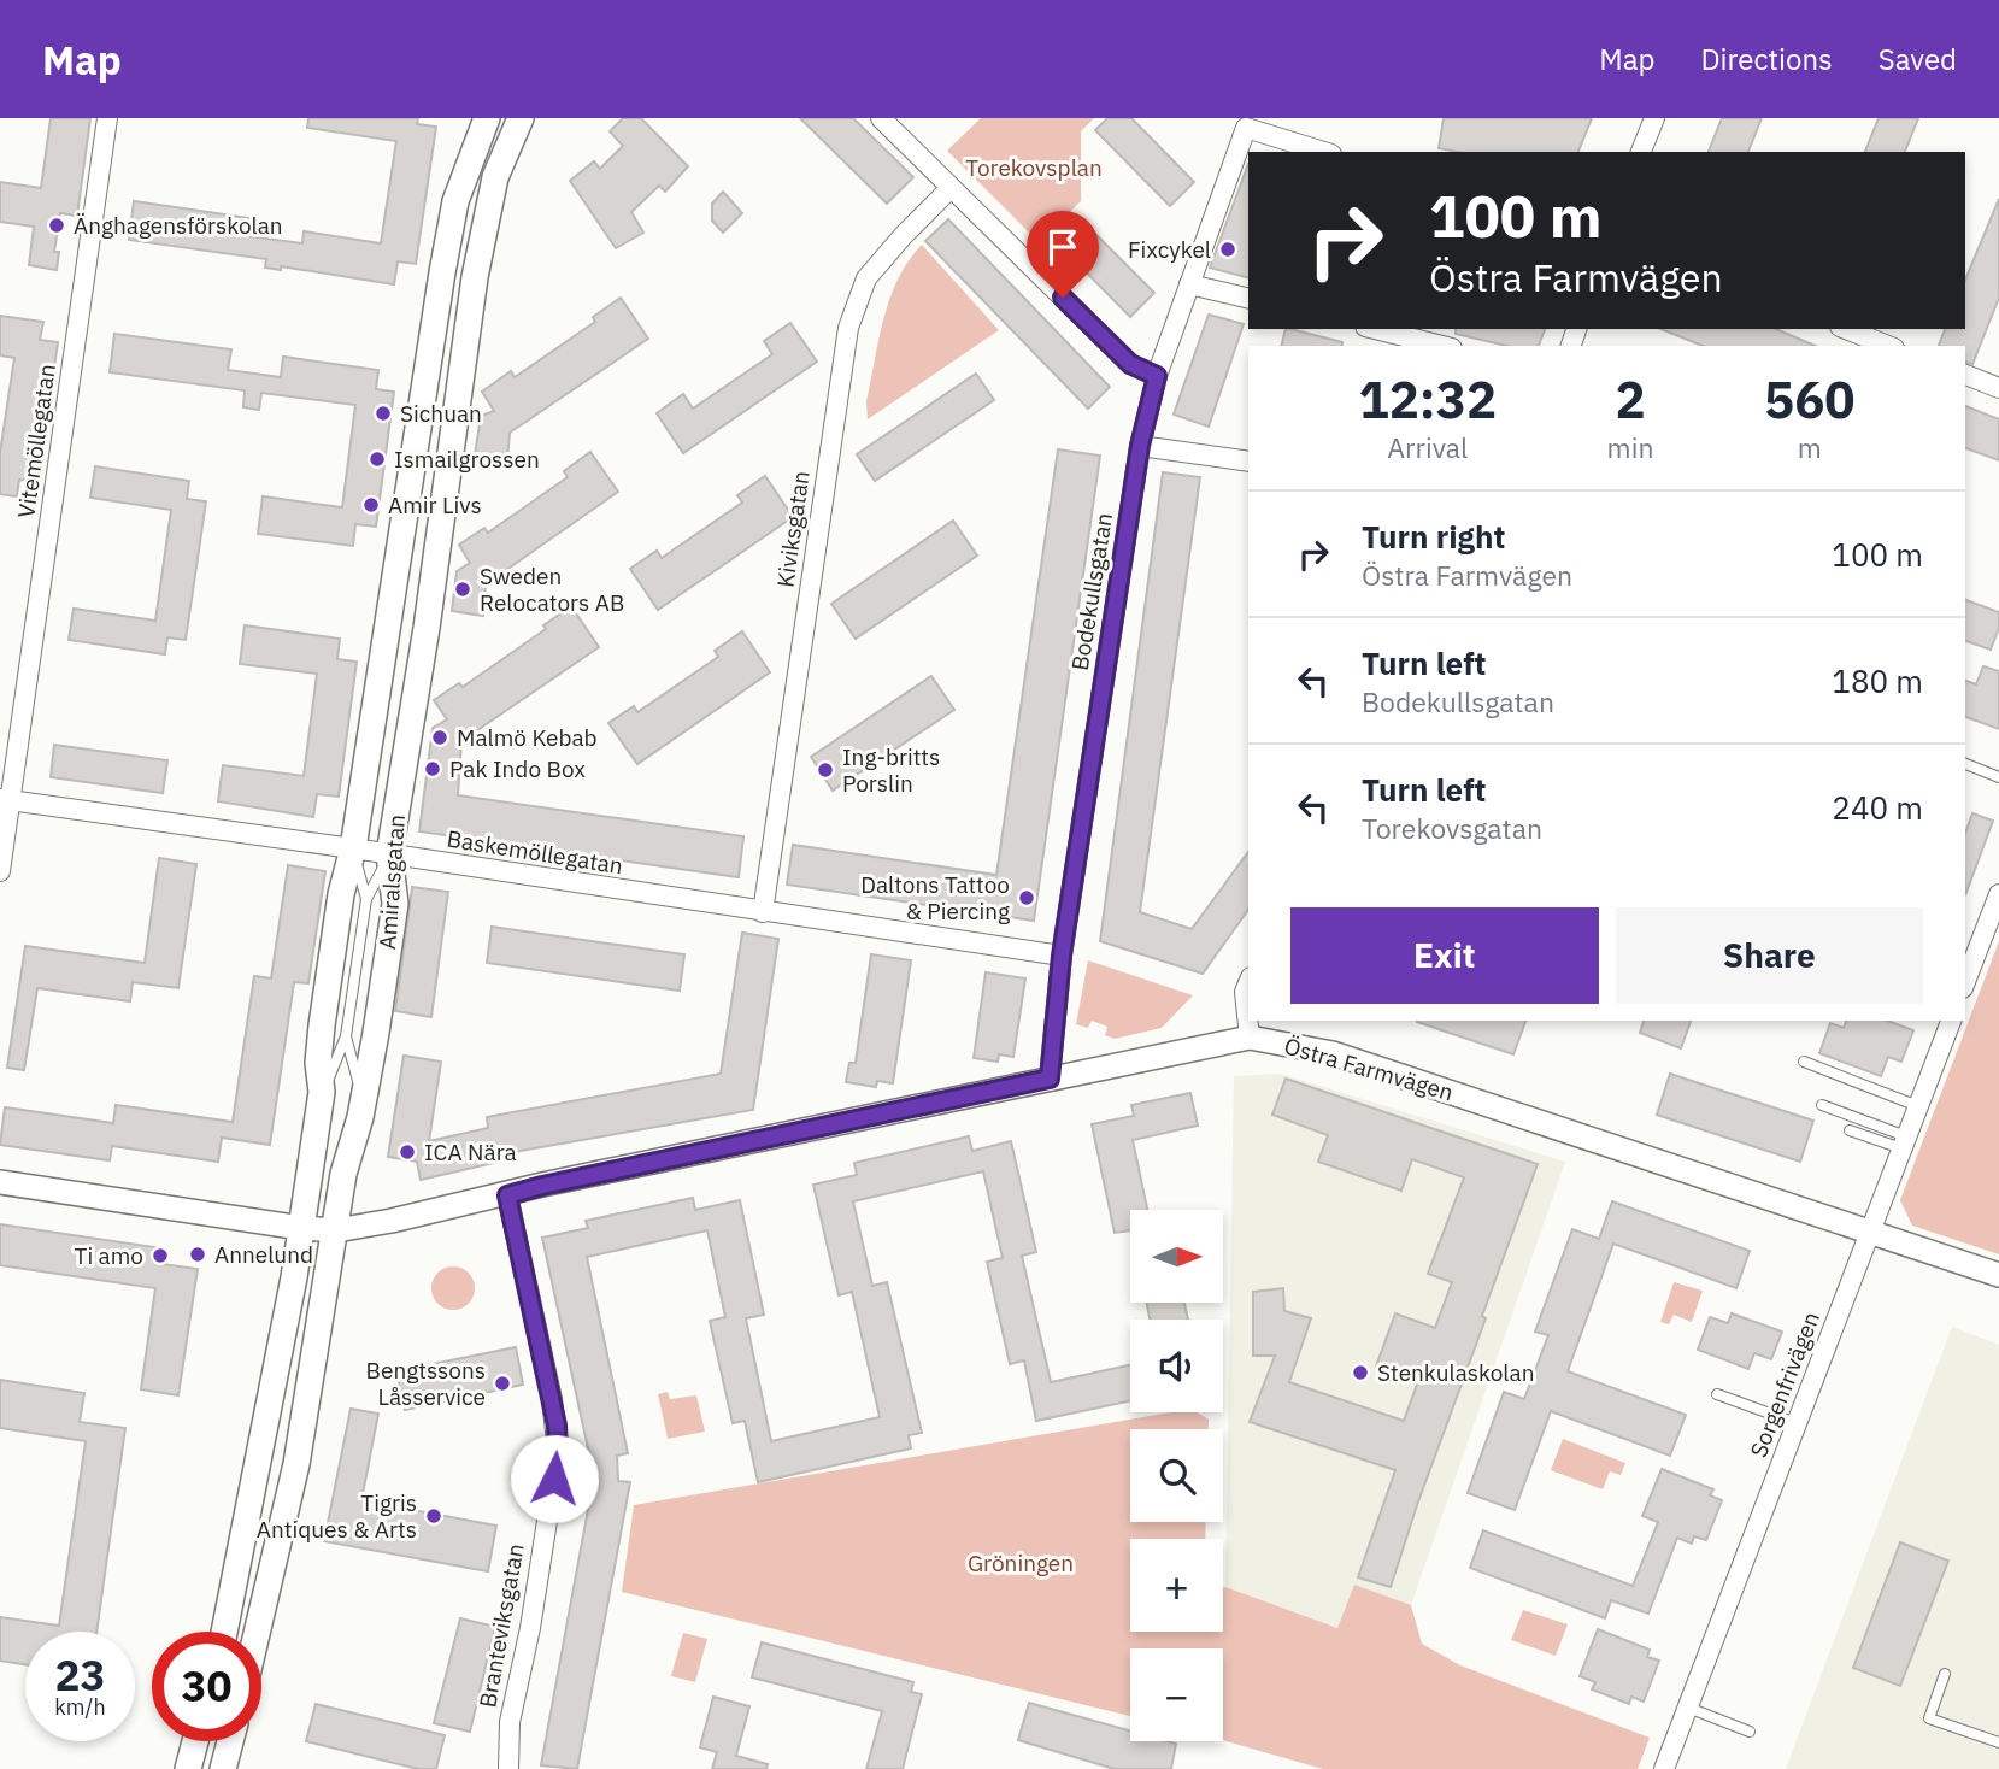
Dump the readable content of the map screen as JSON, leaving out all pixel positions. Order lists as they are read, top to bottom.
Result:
{
  "streets": {
    "main road": ["Amiralsgatan"],
    "street": [
      "Vitemöllegatan",
      "Kiviksgatan",
      "Bodekullsgatan",
      "Baskemöllegatan",
      "Östra Farmvägen",
      "Sorgenfrivägen",
      "Branteviksgatan"
    ]
  },
  "crossings": [
    ["Vitemöllegatan", "Baskemöllegatan"],
    ["Kiviksgatan", "Baskemöllegatan"],
    ["Bodekullsgatan", "Baskemöllegatan"],
    ["Bodekullsgatan", "Östra Farmvägen"],
    ["Baskemöllegatan", "Amiralsgatan"],
    ["Amiralsgatan", "Östra Farmvägen"],
    ["Östra Farmvägen", "Sorgenfrivägen"],
    ["Östra Farmvägen", "Branteviksgatan"]
  ],
  "parks": ["Torekovsplan", "Gröningen"],
  "places": [
    "Änghagensförskolan",
    "Fixcykel",
    "Sichuan",
    "Ismailgrossen",
    "Amir Livs",
    "Sweden Relocators AB",
    "Malmö Kebab",
    "Pak Indo Box",
    "Ing-britts Porslin",
    "Daltons Tattoo & Piercing",
    "ICA Nära",
    "Annelund",
    "Ti amo",
    "Stenkulaskolan",
    "Bengtssons Låsservice",
    "Tigris Antiques & Arts"
  ],
  "north": "right",
  "page": {
    "header": "Map",
    "nav": ["Map", "Directions", "Saved"],
    "turn": ["100 m", "Östra Farmvägen"],
    "eta": [
      "12:32",
      "Arrival",
      "2",
      "min",
      "560",
      "m"
    ],
    "list": [
      {
        "name": "Turn right",
        "note": "Östra Farmvägen",
        "value": "100 m"
      },
      {
        "name": "Turn left",
        "note": "Bodekullsgatan",
        "value": "180 m"
      },
      {
        "name": "Turn left",
        "note": "Torekovsgatan",
        "value": "240 m"
      }
    ],
    "buttons": ["Exit", "Share"],
    "map_buttons": ["+", "−"],
    "speed": "23 km/h",
    "limit": "30"
  }
}
